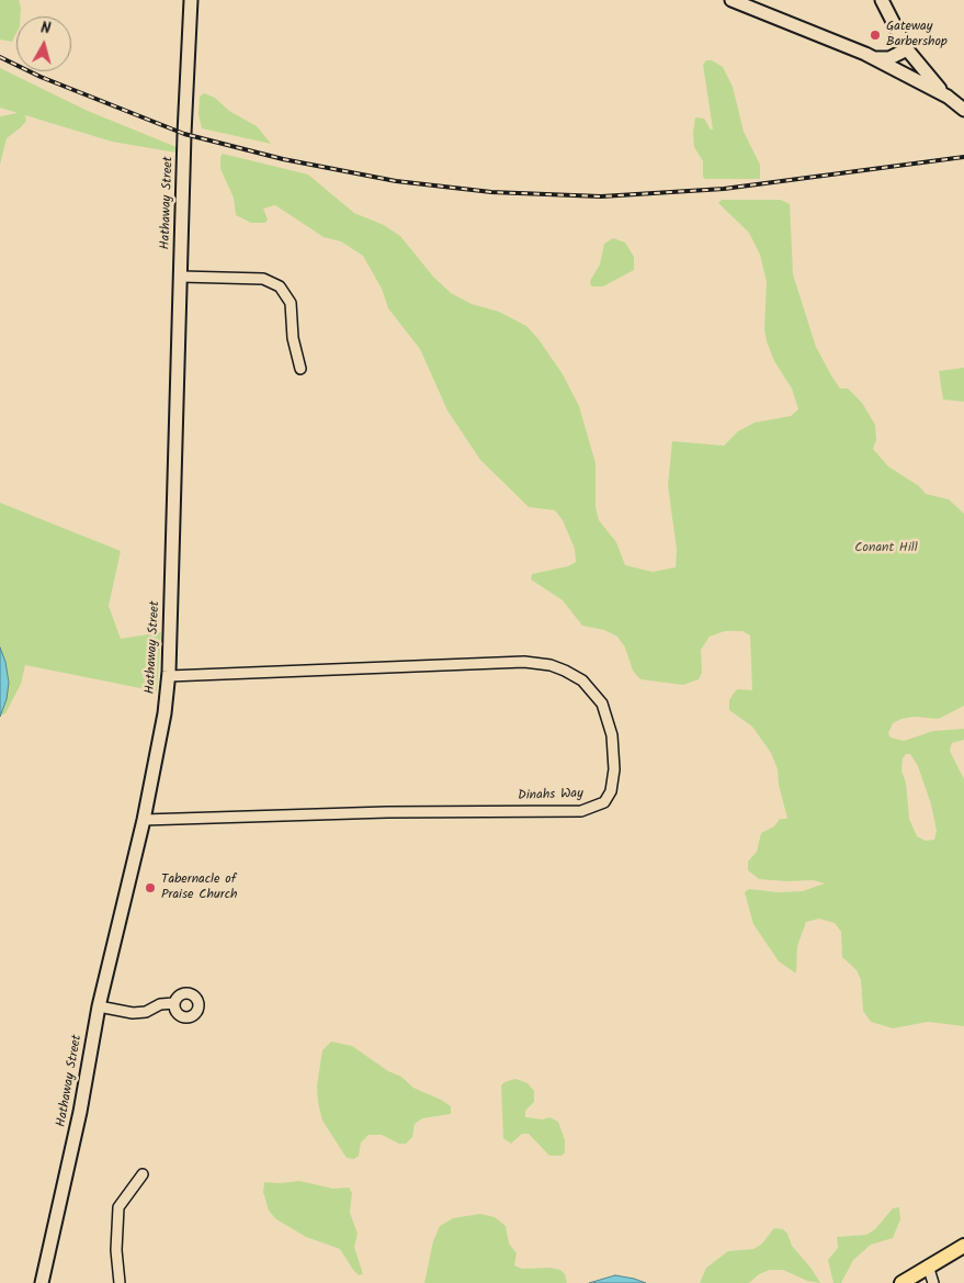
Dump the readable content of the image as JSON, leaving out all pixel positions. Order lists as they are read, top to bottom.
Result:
{
  "streets": {
    "street": ["Hathaway Street", "Dinahs Way"]
  },
  "crossings": [
    ["Hathaway Street", "Dinahs Way"]
  ],
  "parks": ["Conant Hill"],
  "places": ["Gateway Barbershop", "Tabernacle of Praise Church"],
  "north": "top"
}
